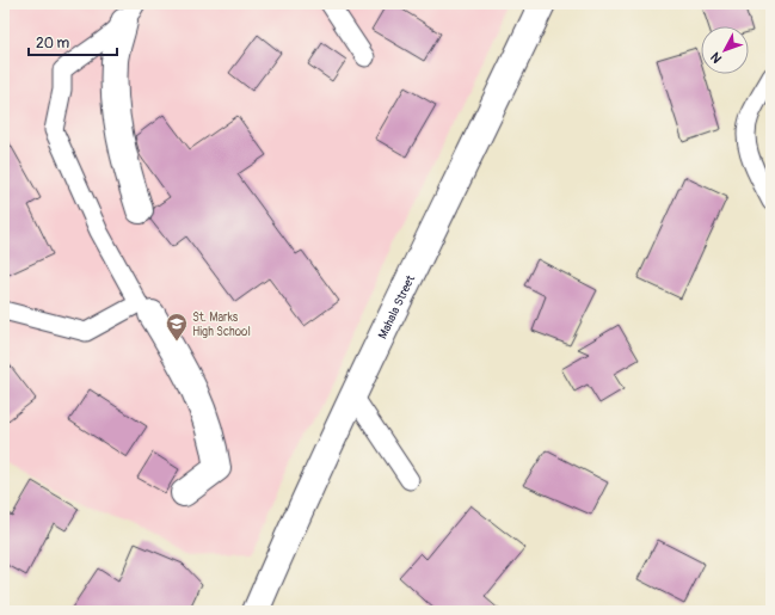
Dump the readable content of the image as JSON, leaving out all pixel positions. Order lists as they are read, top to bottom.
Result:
{
  "streets": {
    "street": ["Mahala Street"]
  },
  "places": {
    "school or university": ["St. Marks High School"]
  },
  "scale_bar": "20 m",
  "north": "bottom left"
}
